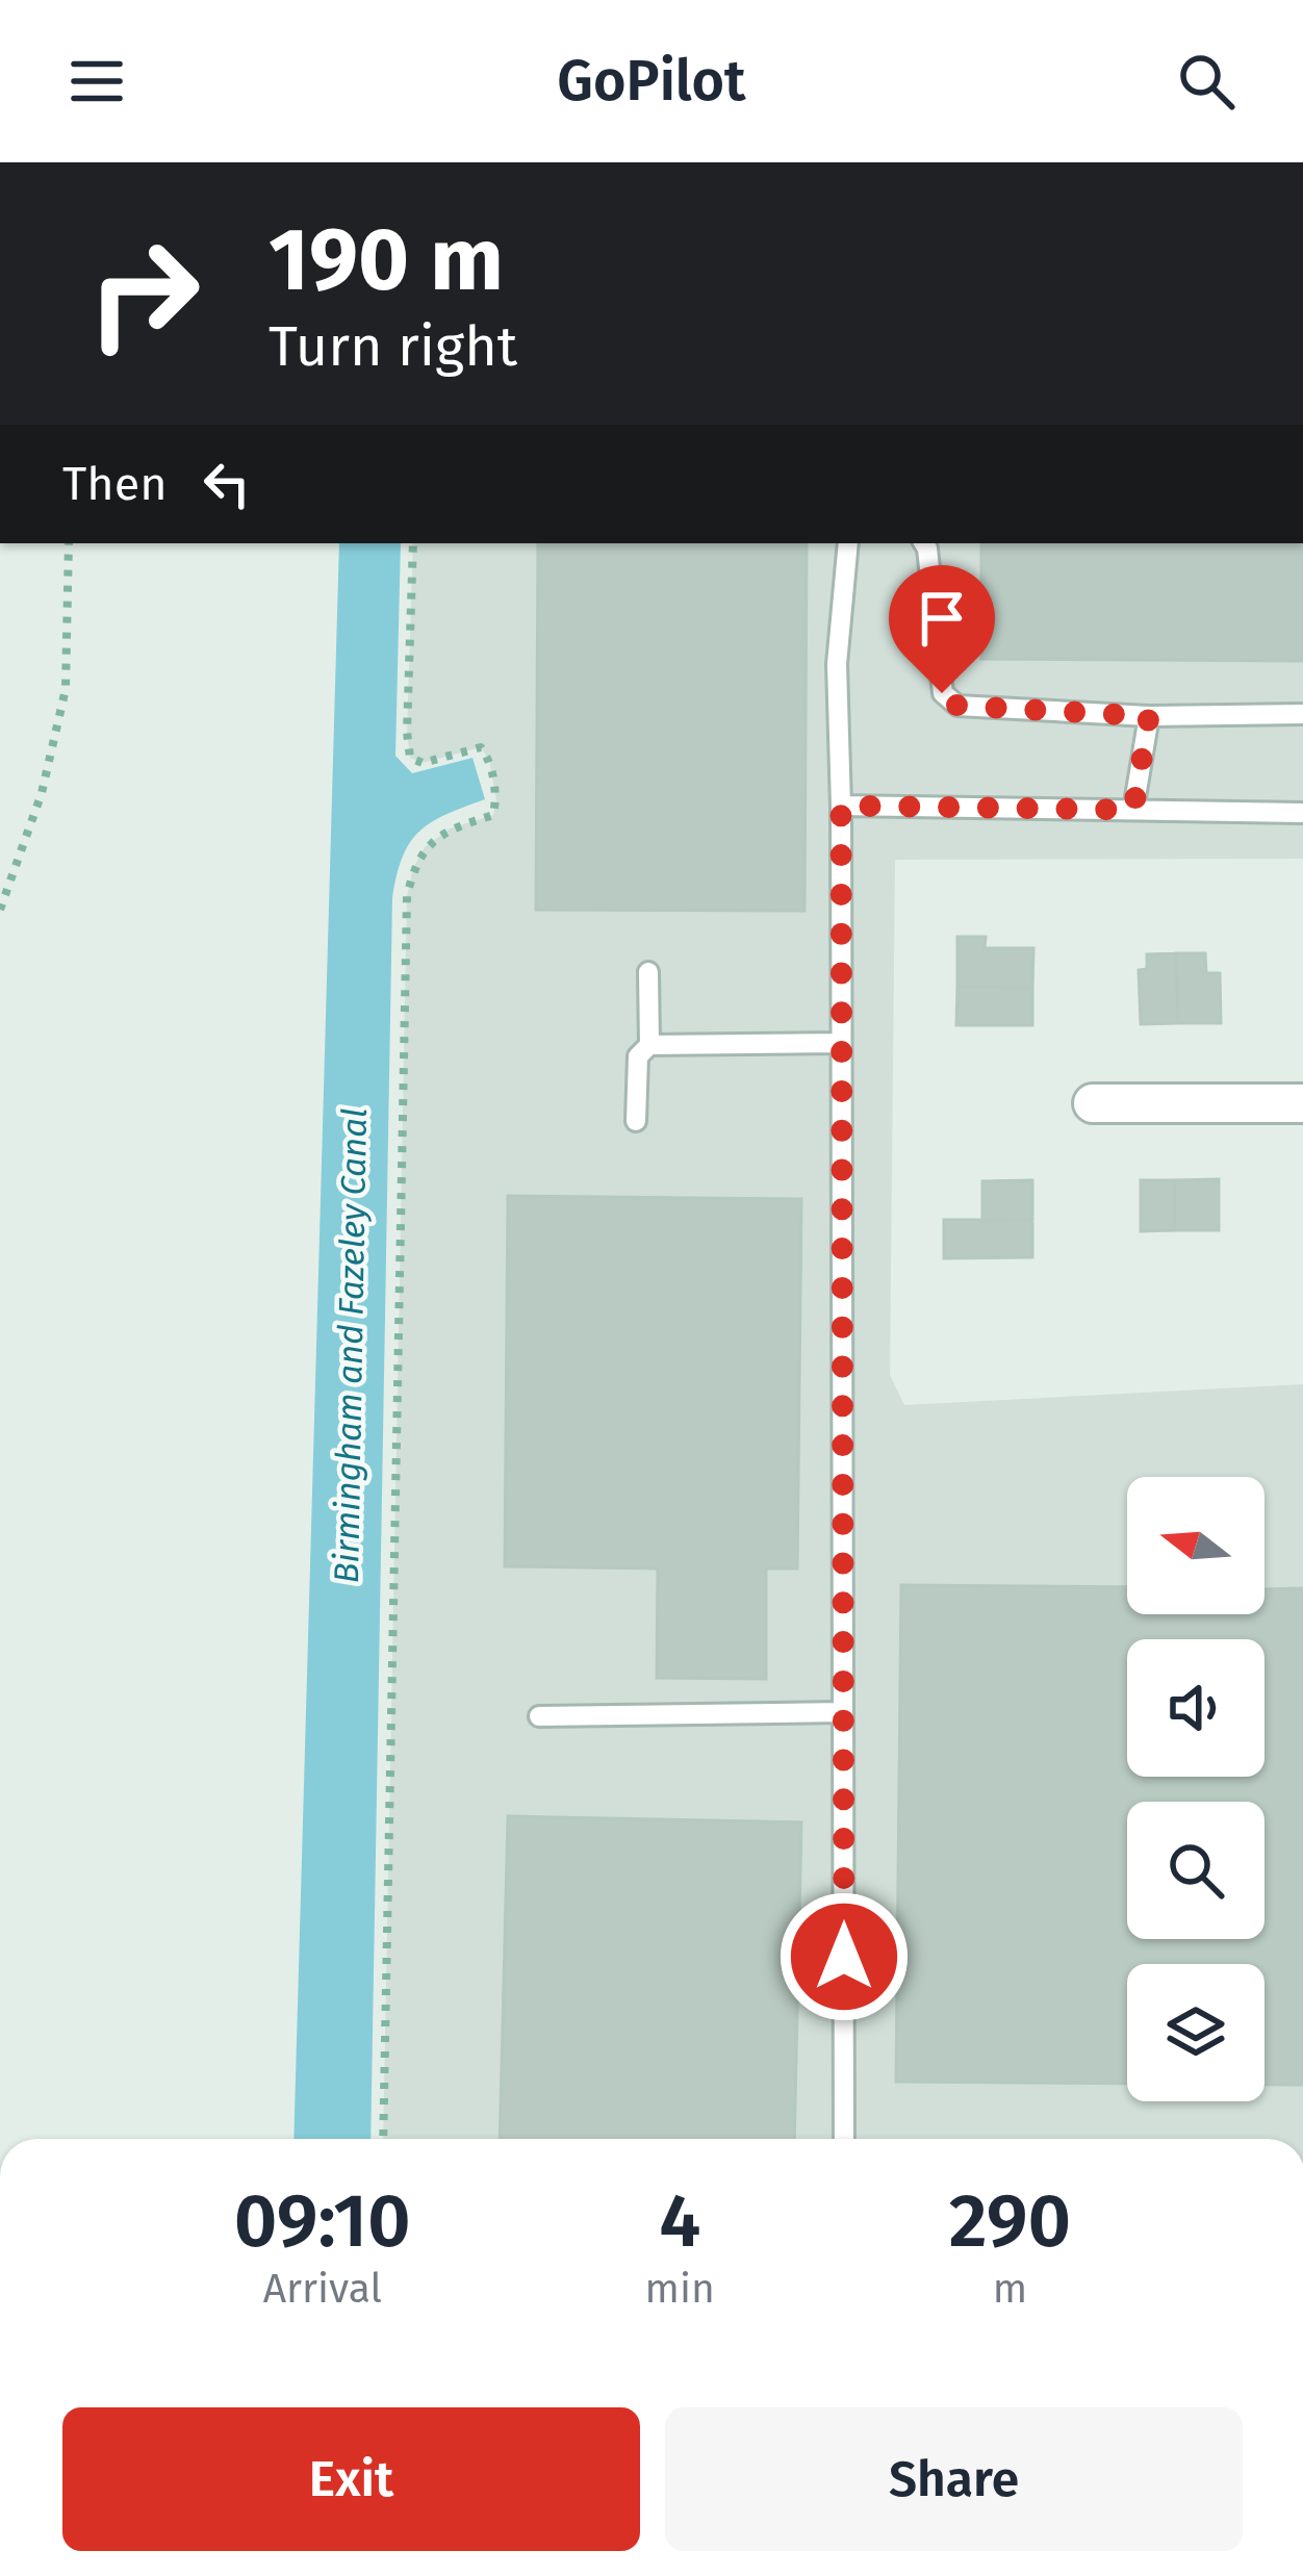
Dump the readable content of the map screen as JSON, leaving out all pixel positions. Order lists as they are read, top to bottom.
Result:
{
  "water": ["Birmingham and Fazeley Canal"],
  "north": "left",
  "page": {
    "header": "GoPilot",
    "turn": ["190 m", "Turn right"],
    "then": "Then",
    "eta": [
      "09:10",
      "Arrival",
      "4",
      "min",
      "290",
      "m"
    ],
    "buttons": ["Exit", "Share"]
  }
}
